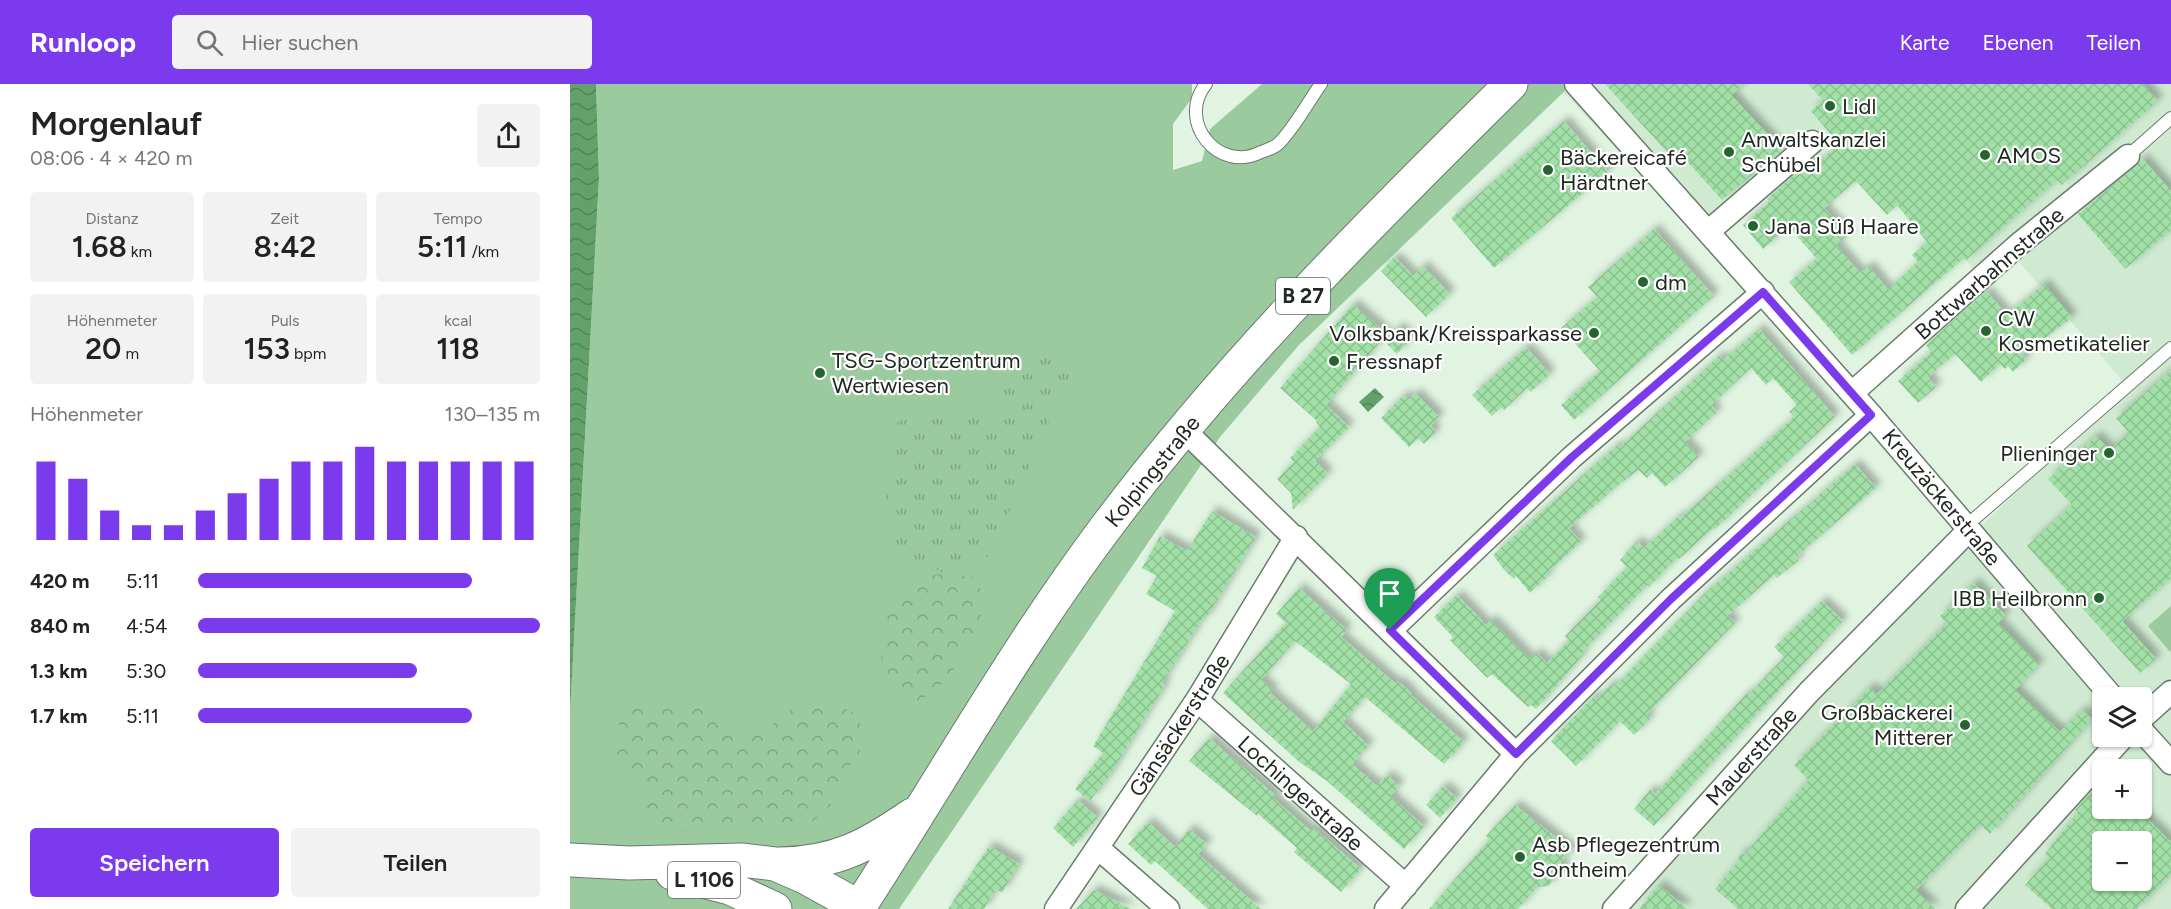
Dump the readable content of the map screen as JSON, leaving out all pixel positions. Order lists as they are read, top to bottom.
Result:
{
  "streets": {
    "main road": ["B 27", "Kolpingstraße", "L 1106"],
    "street": [
      "Bottwarbahnstraße",
      "Kreuzäckerstraße",
      "Gänsäckerstraße",
      "Mauerstraße",
      "Lochingerstraße"
    ]
  },
  "crossings": [
    ["Bottwarbahnstraße", "Kreuzäckerstraße"],
    ["Kreuzäckerstraße", "Mauerstraße"],
    ["Gänsäckerstraße", "Lochingerstraße"]
  ],
  "places": [
    "Lidl",
    "Anwaltskanzlei Schübel",
    "AMOS",
    "Bäckereicafé Härdtner",
    "Jana Süß Haare",
    "dm",
    "CW Kosmetikatelier",
    "Volksbank/Kreissparkasse",
    "Fressnapf",
    "TSG-Sportzentrum Wertwiesen",
    "Plieninger",
    "IBB Heilbronn",
    "Großbäckerei Mitterer",
    "Asb Pflegezentrum Sontheim"
  ],
  "page": {
    "header": "Runloop",
    "search": "Hier suchen",
    "nav": ["Karte", "Ebenen", "Teilen"],
    "heading": ["Morgenlauf", "08:06 · 4 × 420 m"],
    "stats": [
      ["Distanz", "1.68 km"],
      ["Zeit", "8:42"],
      ["Tempo", "5:11 /km"],
      ["Höhenmeter", "20 m"],
      ["Puls", "153 bpm"],
      ["kcal", "118"]
    ],
    "chart": ["Höhenmeter", "130–135 m"],
    "list": [
      {
        "name": "420 m",
        "note": "5:11"
      },
      {
        "name": "840 m",
        "note": "4:54"
      },
      {
        "name": "1.3 km",
        "note": "5:30"
      },
      {
        "name": "1.7 km",
        "note": "5:11"
      }
    ],
    "map_buttons": ["+", "−"],
    "buttons": ["Speichern", "Teilen"]
  }
}
